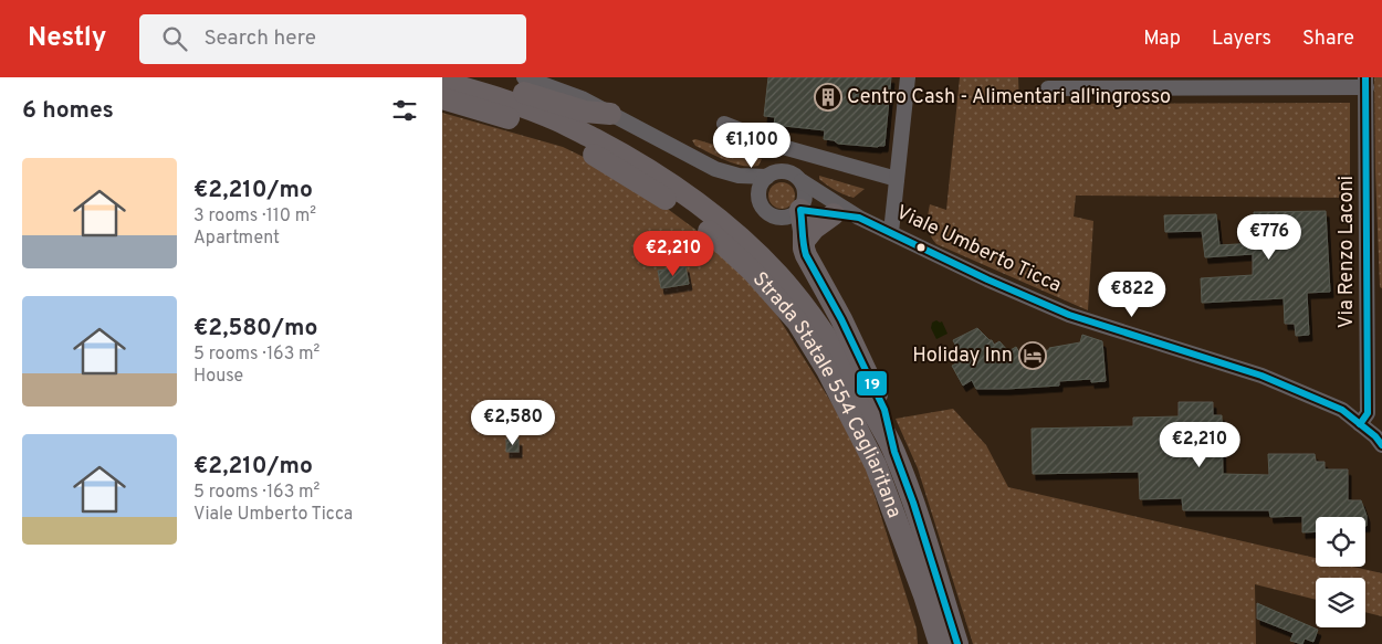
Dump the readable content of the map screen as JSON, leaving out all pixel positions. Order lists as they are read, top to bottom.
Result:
{
  "streets": {
    "highway": ["Strada Statale 554 Cagliaritana"],
    "street": ["Viale Umberto Ticca", "Via Renzo Laconi"]
  },
  "crossings": [
    ["Viale Umberto Ticca", "Via Renzo Laconi"]
  ],
  "places": {
    "building": ["Centro Cash - Alimentari all'ingrosso"],
    "hotel": ["Holiday Inn"]
  },
  "lines": ["transit line 19"],
  "page": {
    "header": "Nestly",
    "search": "Search here",
    "nav": ["Map", "Layers", "Share"],
    "heading": "6 homes",
    "price": [
      "€1,100",
      "€776",
      "€2,210",
      "€822",
      "€2,580",
      "€2,210"
    ],
    "list": [
      {
        "name": "€2,210/mo",
        "note": "3 rooms · 110 m² · Apartment"
      },
      {
        "name": "€2,580/mo",
        "note": "5 rooms · 163 m² · House"
      },
      {
        "name": "€2,210/mo",
        "note": "5 rooms · 163 m² · Viale Umberto Ticca"
      }
    ]
  }
}
